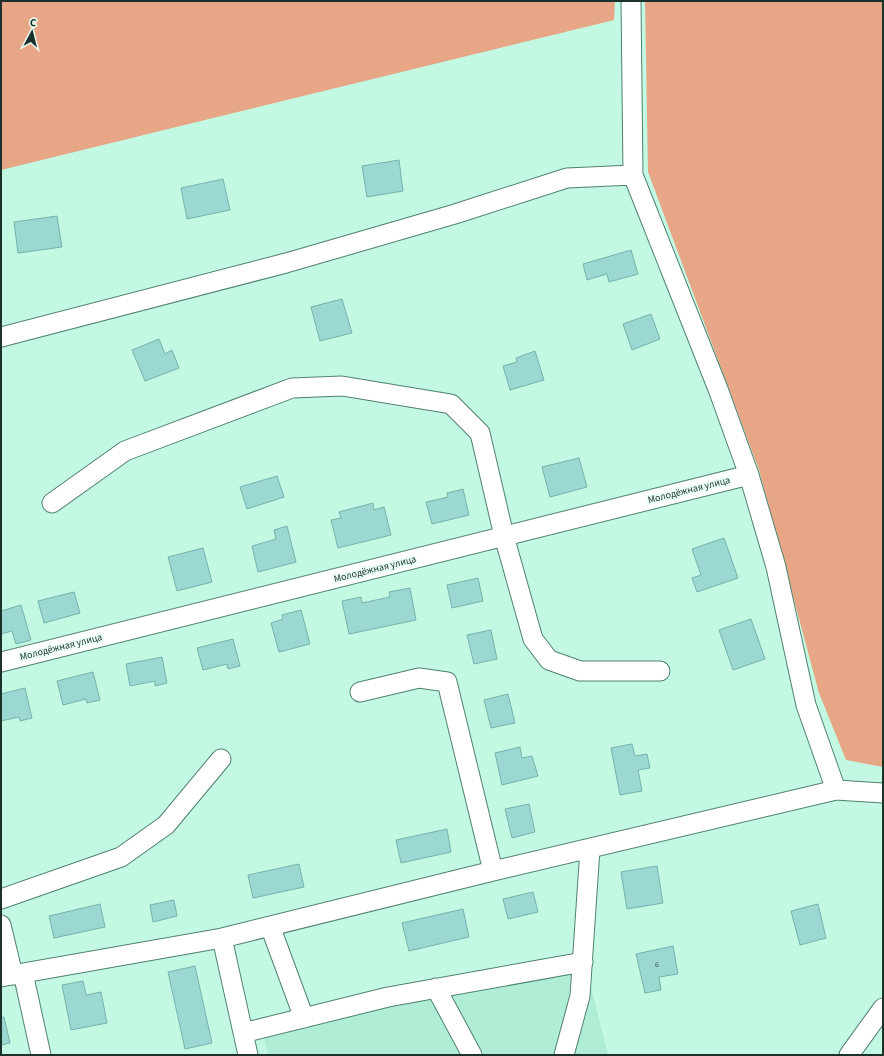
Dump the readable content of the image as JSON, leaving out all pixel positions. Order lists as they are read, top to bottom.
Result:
{
  "streets": {
    "street": ["Молодёжная улица"]
  },
  "house_numbers": ["6"],
  "north": "top"
}
